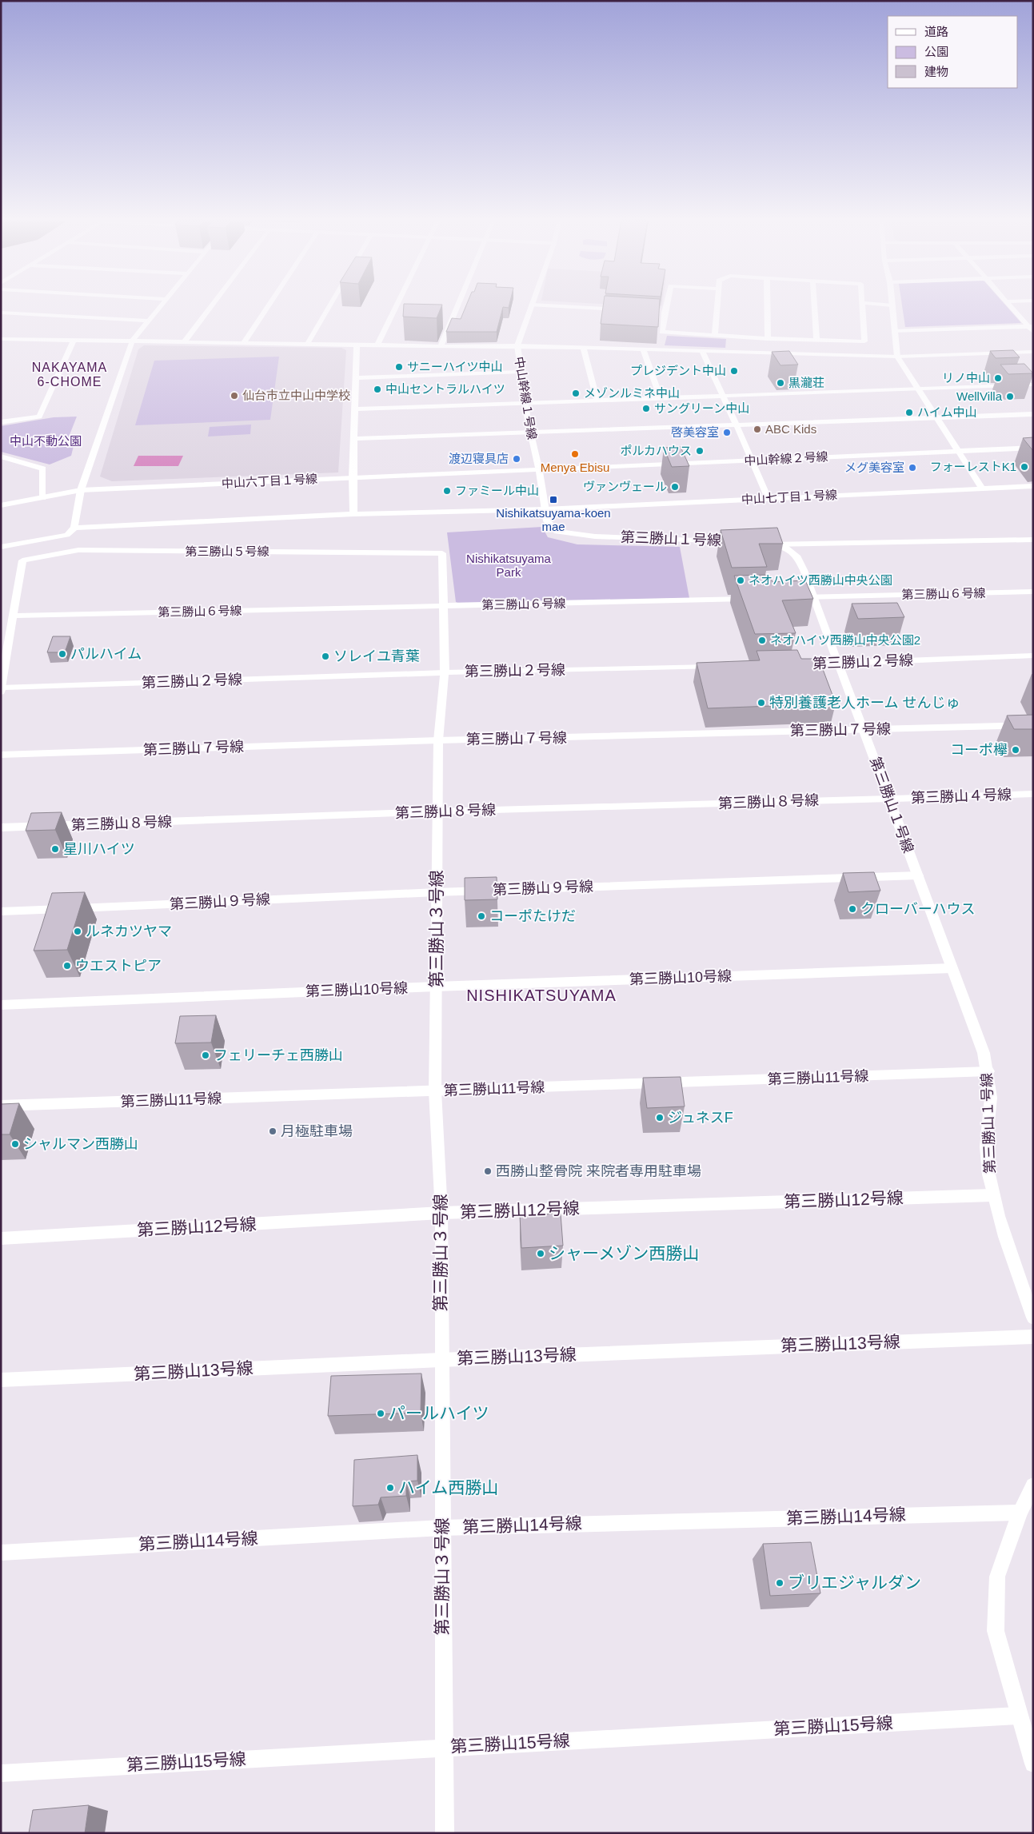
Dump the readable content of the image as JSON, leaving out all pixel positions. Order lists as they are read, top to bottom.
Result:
{
  "streets": {
    "street": [
      "中山幹線１号線",
      "中山幹線２号線",
      "中山六丁目１号線",
      "中山七丁目１号線",
      "第三勝山１号線",
      "第三勝山５号線",
      "第三勝山６号線",
      "第三勝山２号線",
      "第三勝山７号線",
      "第三勝山４号線",
      "第三勝山８号線",
      "第三勝山９号線",
      "第三勝山３号線",
      "第三勝山10号線",
      "第三勝山11号線",
      "第三勝山12号線",
      "第三勝山13号線",
      "第三勝山14号線",
      "第三勝山15号線"
    ]
  },
  "crossings": [
    ["中山幹線１号線", "中山幹線２号線"],
    ["中山幹線１号線", "中山六丁目１号線"],
    ["中山幹線１号線", "中山七丁目１号線"],
    ["中山幹線１号線", "第三勝山１号線"],
    ["中山幹線２号線", "中山六丁目１号線"],
    ["中山七丁目１号線", "第三勝山１号線"],
    ["第三勝山１号線", "第三勝山６号線"],
    ["第三勝山１号線", "第三勝山２号線"],
    ["第三勝山１号線", "第三勝山７号線"],
    ["第三勝山１号線", "第三勝山４号線"],
    ["第三勝山１号線", "第三勝山８号線"],
    ["第三勝山１号線", "第三勝山９号線"],
    ["第三勝山１号線", "第三勝山10号線"],
    ["第三勝山１号線", "第三勝山11号線"],
    ["第三勝山１号線", "第三勝山12号線"],
    ["第三勝山５号線", "第三勝山６号線"],
    ["第三勝山５号線", "第三勝山２号線"],
    ["第三勝山５号線", "第三勝山３号線"],
    ["第三勝山２号線", "第三勝山３号線"],
    ["第三勝山７号線", "第三勝山３号線"],
    ["第三勝山４号線", "第三勝山８号線"],
    ["第三勝山８号線", "第三勝山３号線"],
    ["第三勝山９号線", "第三勝山３号線"],
    ["第三勝山３号線", "第三勝山10号線"],
    ["第三勝山３号線", "第三勝山11号線"],
    ["第三勝山３号線", "第三勝山12号線"],
    ["第三勝山３号線", "第三勝山13号線"],
    ["第三勝山３号線", "第三勝山14号線"],
    ["第三勝山３号線", "第三勝山15号線"]
  ],
  "districts": ["NAKAYAMA 6-CHOME", "NISHIKATSUYAMA"],
  "parks": ["中山不動公園", "Nishikatsuyama Park"],
  "places": {
    "other": [
      "サニーハイツ中山",
      "プレジデント中山",
      "リノ中山",
      "黒瀧荘",
      "中山セントラルハイツ",
      "メゾンルミネ中山",
      "仙台市立中山中学校",
      "WellVilla",
      "サングリーン中山",
      "ハイム中山",
      "ABC Kids",
      "啓美容室",
      "ポルカハウス",
      "Menya Ebisu",
      "渡辺寝具店",
      "フォーレストK1",
      "メグ美容室",
      "ヴァンヴェール",
      "ファミール中山",
      "ネオハイツ西勝山中央公園",
      "ネオハイツ西勝山中央公園2",
      "パルハイム",
      "ソレイユ青葉",
      "特別養護老人ホーム せんじゅ",
      "コーポ欅",
      "星川ハイツ",
      "クローバーハウス",
      "コーポたけだ",
      "ルネカツヤマ",
      "ウエストピア",
      "フェリーチェ西勝山",
      "ジュネスF",
      "月極駐車場",
      "シャルマン西勝山",
      "西勝山整骨院 来院者専用駐車場",
      "シャーメゾン西勝山",
      "パールハイツ",
      "ハイム西勝山",
      "ブリエジャルダン"
    ],
    "transit": ["Nishikatsuyama-koen mae"]
  },
  "legend": ["道路", "公園", "建物"]
}
